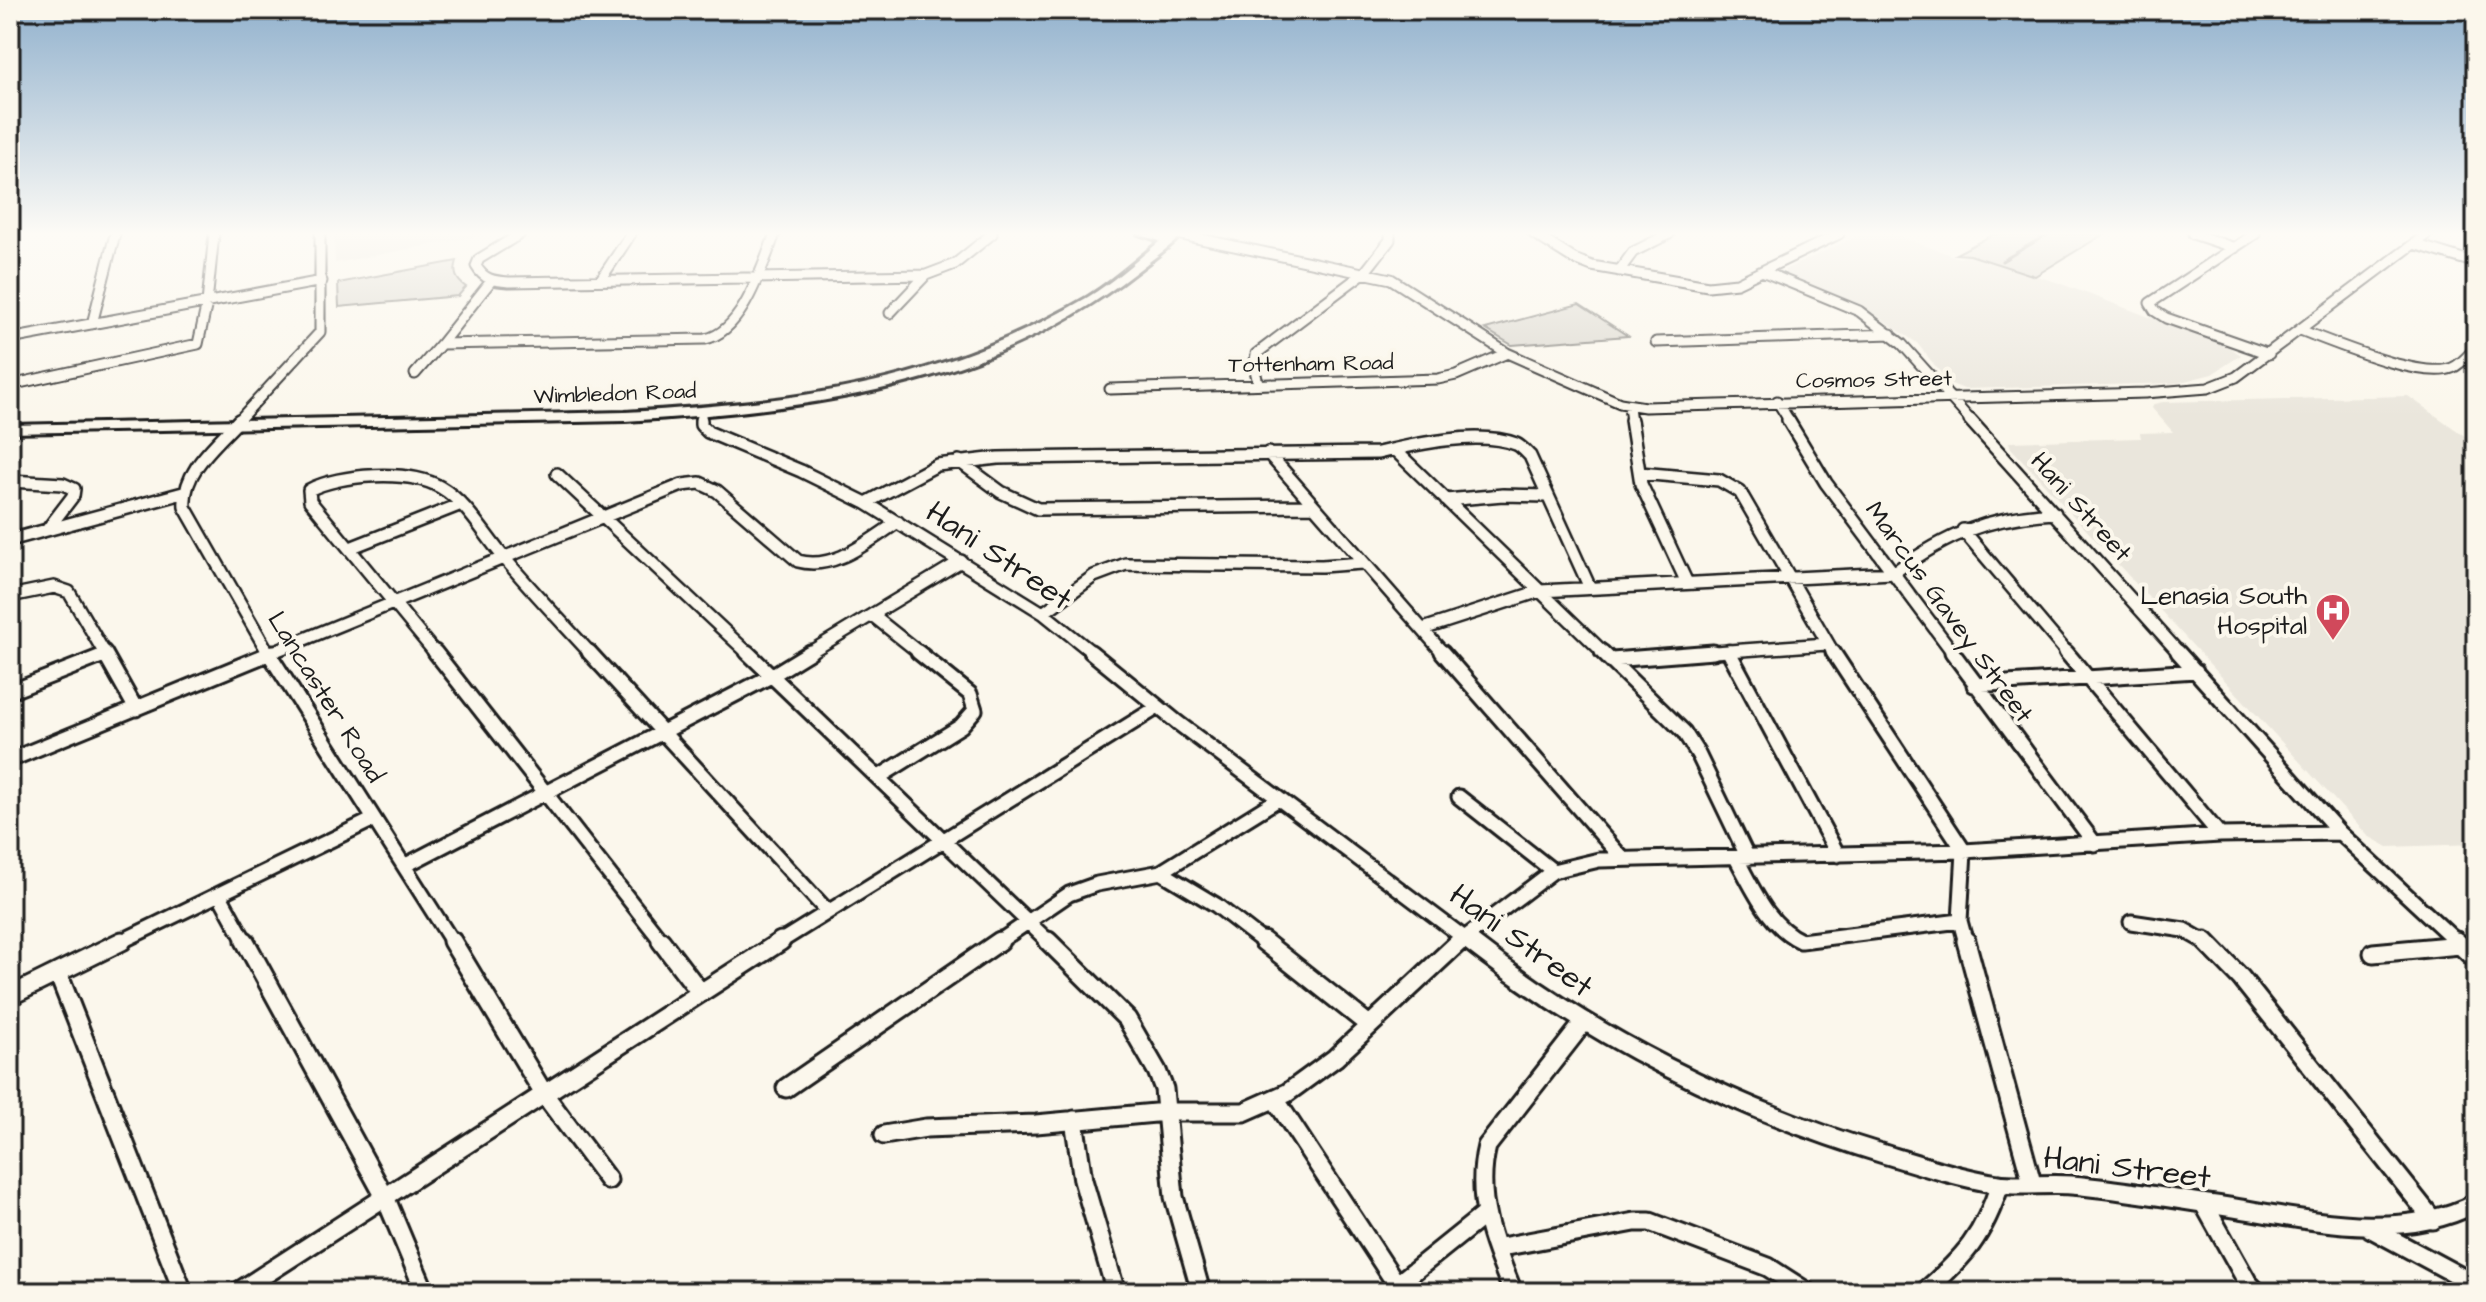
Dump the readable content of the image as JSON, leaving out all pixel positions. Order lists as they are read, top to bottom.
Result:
{
  "streets": {
    "street": [
      "Tottenham Road",
      "Cosmos Street",
      "Wimbledon Road",
      "Hani Street",
      "Marcus Gavey Street",
      "Lancaster Road"
    ]
  },
  "crossings": [
    ["Tottenham Road", "Cosmos Street"],
    ["Cosmos Street", "Hani Street"],
    ["Cosmos Street", "Marcus Gavey Street"],
    ["Wimbledon Road", "Hani Street"]
  ],
  "places": {
    "hospital": ["Lenasia South Hospital"]
  }
}
